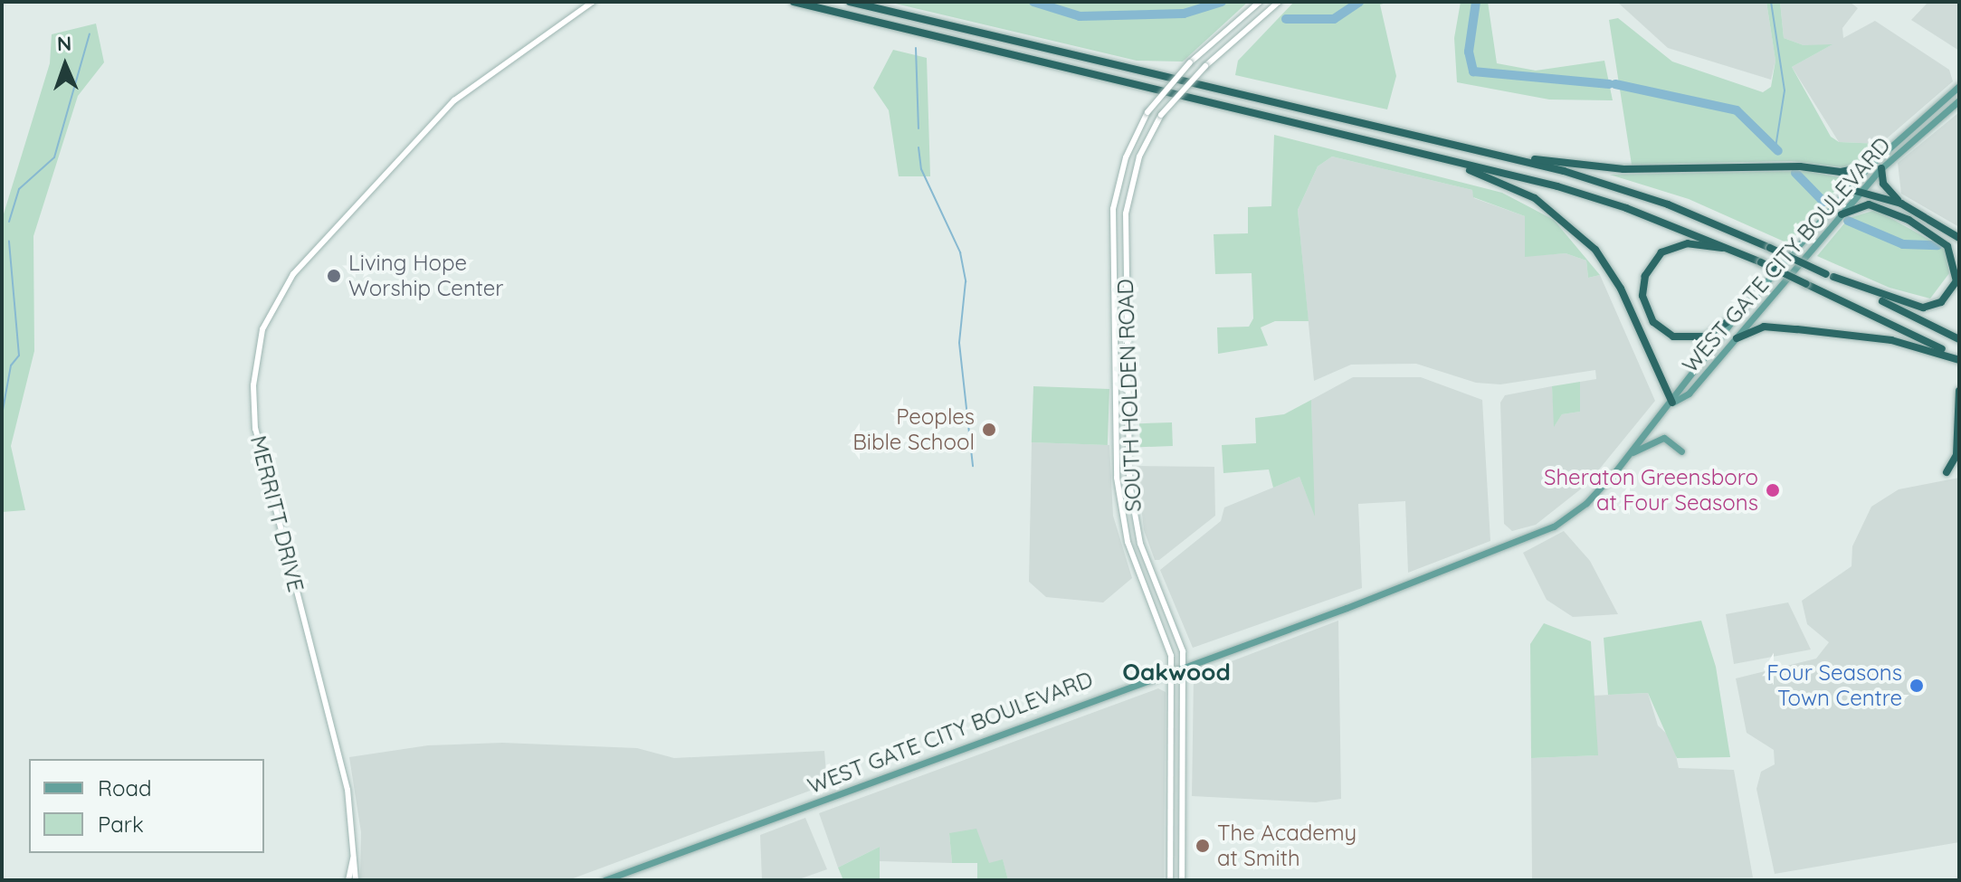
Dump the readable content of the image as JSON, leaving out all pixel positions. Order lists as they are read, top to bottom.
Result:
{
  "streets": {
    "main road": ["WEST GATE CITY BOULEVARD", "SOUTH HOLDEN ROAD", "MERRITT DRIVE"]
  },
  "crossings": [
    ["WEST GATE CITY BOULEVARD", "SOUTH HOLDEN ROAD"]
  ],
  "districts": ["Oakwood"],
  "places": [
    "Living Hope Worship Center",
    "Peoples Bible School",
    "Sheraton Greensboro at Four Seasons",
    "Four Seasons Town Centre",
    "The Academy at Smith"
  ],
  "legend": ["Road", "Park"],
  "north": "top"
}
